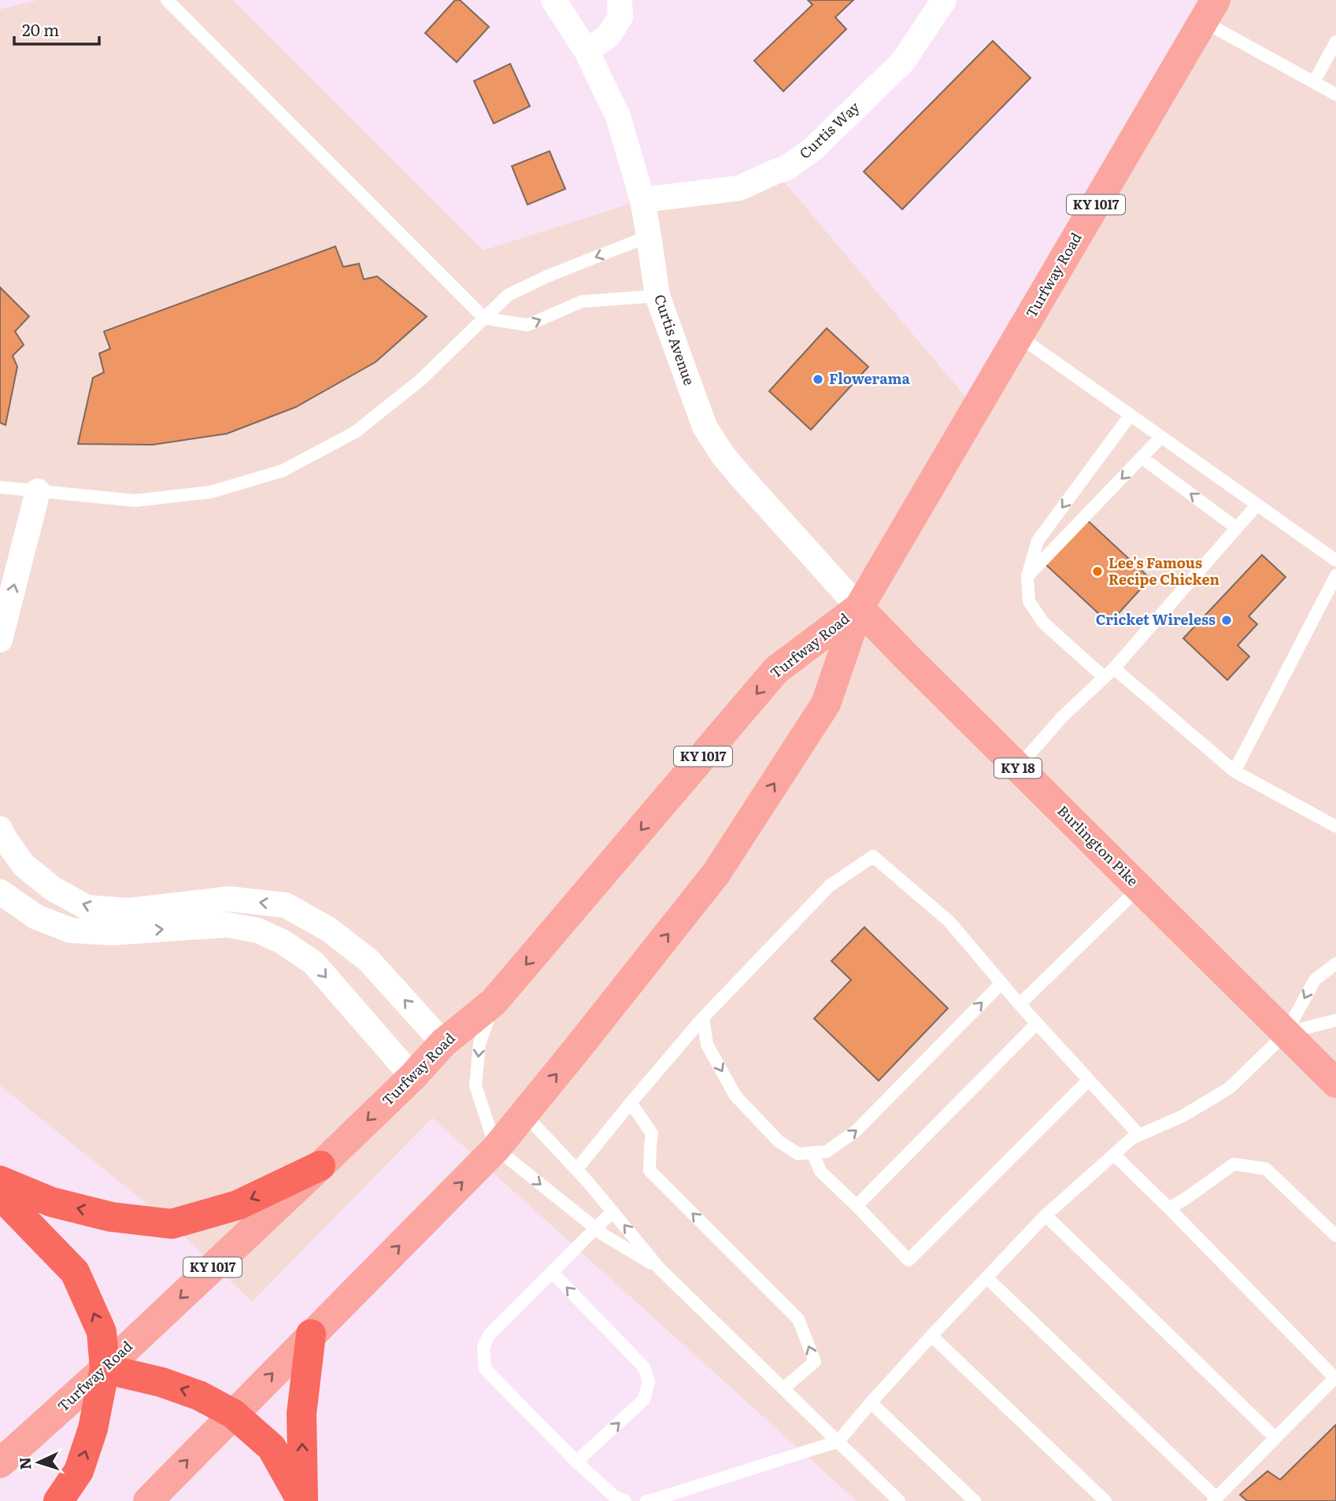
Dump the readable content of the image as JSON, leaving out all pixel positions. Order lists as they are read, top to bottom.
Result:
{
  "streets": {
    "main road": [
      "KY 1017",
      "Turfway Road",
      "KY 18",
      "Burlington Pike"
    ],
    "street": ["Curtis Way", "Curtis Avenue"]
  },
  "crossings": [
    ["Curtis Way", "Curtis Avenue"],
    ["Turfway Road", "Curtis Avenue"],
    ["Turfway Road", "Burlington Pike"],
    ["Curtis Avenue", "Burlington Pike"]
  ],
  "places": ["Flowerama", "Lee's Famous Recipe Chicken", "Cricket Wireless"],
  "scale_bar": "20 m",
  "north": "left"
}
